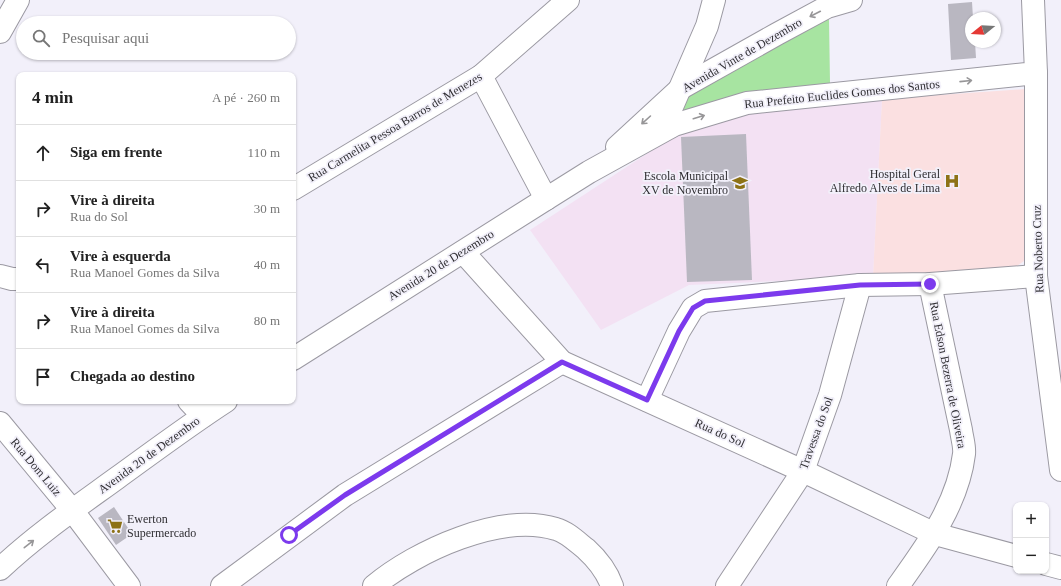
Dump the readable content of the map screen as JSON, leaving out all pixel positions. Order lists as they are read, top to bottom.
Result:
{
  "streets": {
    "street": [
      "Avenida Vinte de Dezembro",
      "Rua Prefeito Euclides Gomes dos Santos",
      "Rua Carmelita Pessoa Barros de Menezes",
      "Rua Noberto Cruz",
      "Avenida 20 de Dezembro",
      "Rua Edson Bezerra de Oliveira",
      "Rua do Sol",
      "Travessa do Sol",
      "Rua Dom Luiz"
    ]
  },
  "crossings": [
    ["Avenida Vinte de Dezembro", "Rua Prefeito Euclides Gomes dos Santos"],
    ["Avenida Vinte de Dezembro", "Avenida 20 de Dezembro"],
    ["Rua Prefeito Euclides Gomes dos Santos", "Rua Noberto Cruz"],
    ["Rua Prefeito Euclides Gomes dos Santos", "Avenida 20 de Dezembro"],
    ["Avenida 20 de Dezembro", "Rua do Sol"],
    ["Avenida 20 de Dezembro", "Rua Dom Luiz"],
    ["Rua Edson Bezerra de Oliveira", "Rua do Sol"],
    ["Rua do Sol", "Travessa do Sol"]
  ],
  "one_way": ["Avenida Vinte de Dezembro", "Rua Prefeito Euclides Gomes dos Santos"],
  "places": {
    "hospital": ["Hospital Geral Alfredo Alves de Lima"],
    "school or university": ["Escola Municipal XV de Novembro"],
    "supermarket": ["Ewerton Supermercado"]
  },
  "north": "left",
  "page": {
    "search": "Pesquisar aqui",
    "heading": ["4 min", "A pé · 260 m"],
    "list": [
      ["Siga em frente", "110 m"],
      ["Vire à direita", "Rua do Sol", "30 m"],
      ["Vire à esquerda", "Rua Manoel Gomes da Silva", "40 m"],
      ["Vire à direita", "Rua Manoel Gomes da Silva", "80 m"],
      "Chegada ao destino"
    ],
    "map_buttons": ["+", "−"]
  }
}
